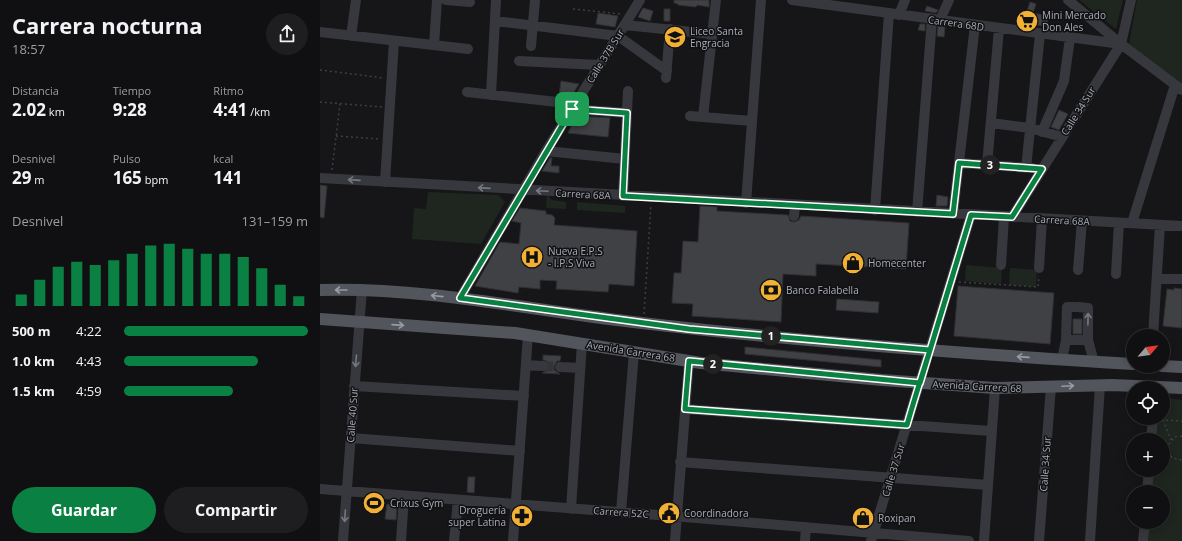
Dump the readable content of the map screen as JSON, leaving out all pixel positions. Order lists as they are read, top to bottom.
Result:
{
  "streets": {
    "main road": ["Avenida Carrera 68"],
    "street": [
      "Carrera 68D",
      "Calle 37B Sur",
      "Calle 34 Sur",
      "Carrera 68A",
      "Calle 40 Sur",
      "Calle 37 Sur",
      "Carrera 52C"
    ]
  },
  "crossings": [
    ["Carrera 68D", "Calle 34 Sur"],
    ["Calle 37B Sur", "Carrera 68A"],
    ["Calle 34 Sur", "Carrera 68A"],
    ["Calle 34 Sur", "Avenida Carrera 68"],
    ["Carrera 68A", "Calle 37 Sur"],
    ["Avenida Carrera 68", "Calle 40 Sur"],
    ["Avenida Carrera 68", "Calle 37 Sur"],
    ["Calle 40 Sur", "Carrera 52C"],
    ["Calle 37 Sur", "Carrera 52C"]
  ],
  "places": {
    "supermarket": ["Mini Mercado Don Ales"],
    "school or university": ["Liceo Santa Engracia"],
    "hospital": ["Nueva E.P.S - I.P.S Viva"],
    "shop": ["Homecenter", "Roxipan"],
    "bank": ["Banco Falabella"],
    "sports": ["Crixus Gym"],
    "public building": ["Coordinadora"],
    "pharmacy": ["Droguería super Latina"]
  },
  "north": "top right",
  "page": {
    "heading": ["Carrera nocturna", "18:57"],
    "stats": [
      ["Distancia", "2.02 km"],
      ["Tiempo", "9:28"],
      ["Ritmo", "4:41 /km"],
      ["Desnivel", "29 m"],
      ["Pulso", "165 bpm"],
      ["kcal", "141"]
    ],
    "pins": ["3", "1", "2"],
    "chart": ["Desnivel", "131–159 m"],
    "list": [
      {
        "name": "500 m",
        "note": "4:22"
      },
      {
        "name": "1.0 km",
        "note": "4:43"
      },
      {
        "name": "1.5 km",
        "note": "4:59"
      }
    ],
    "map_buttons": ["+", "−"],
    "buttons": ["Guardar", "Compartir"]
  }
}
